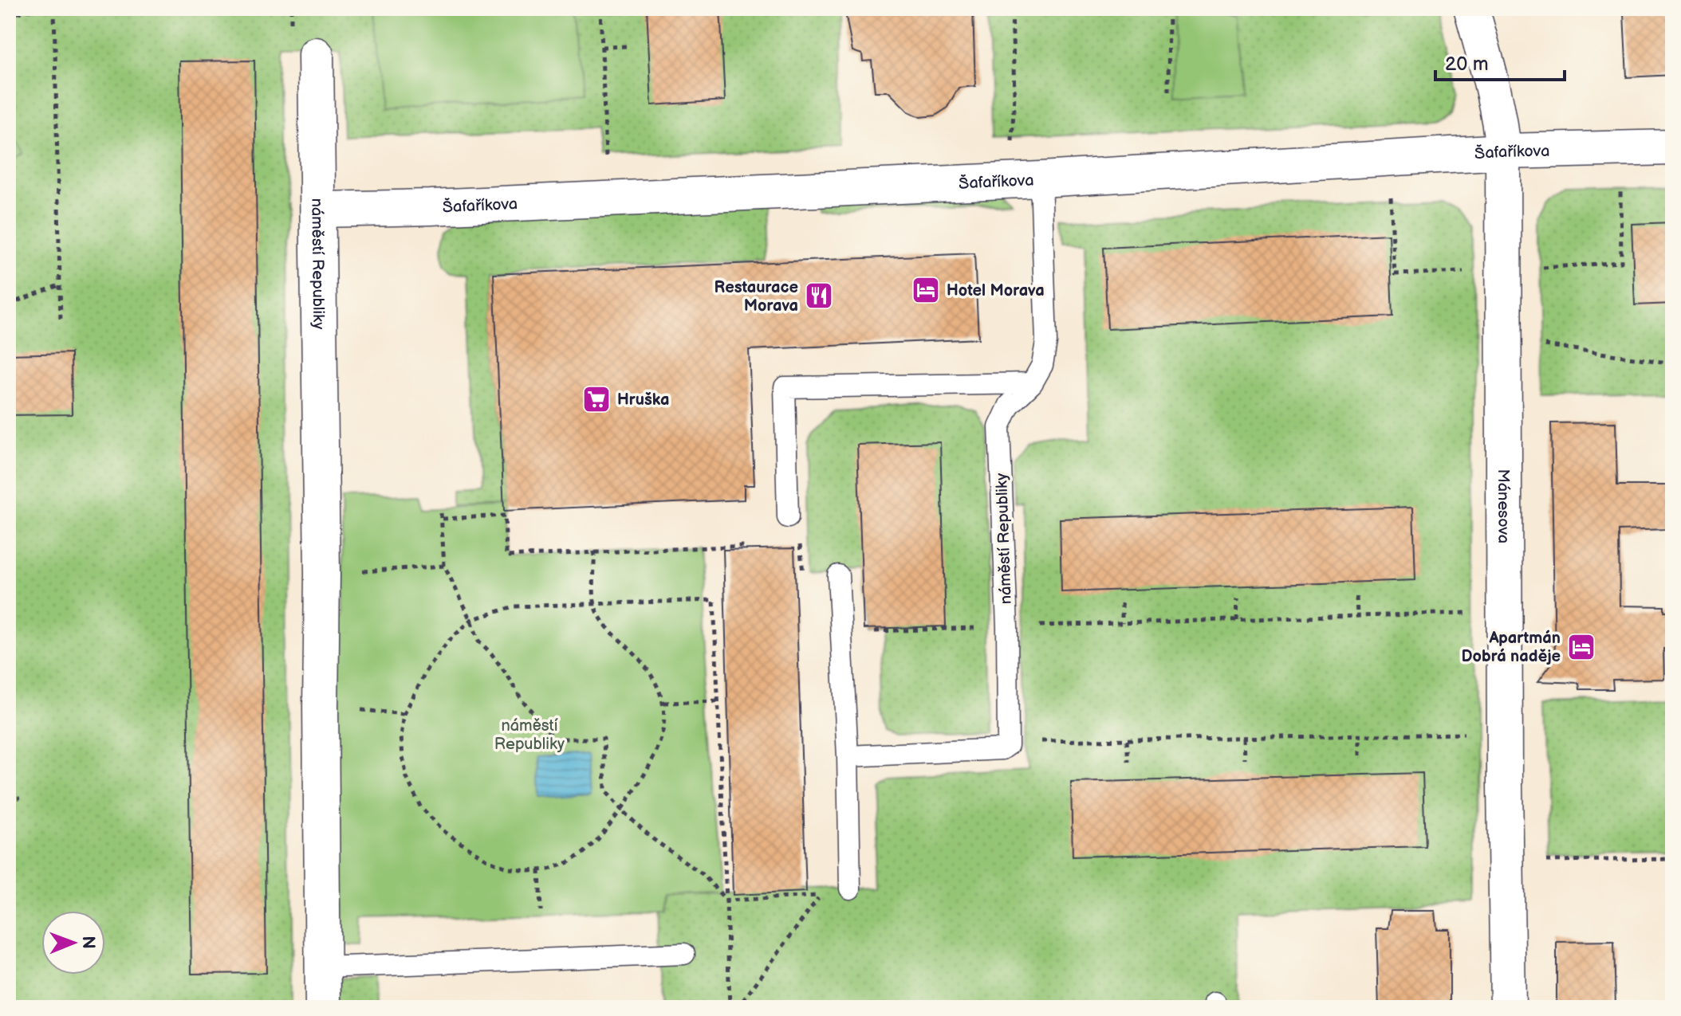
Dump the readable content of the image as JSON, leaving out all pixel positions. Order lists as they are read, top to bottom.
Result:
{
  "streets": {
    "street": ["Šafaříkova", "náměstí Republiky", "Mánesova"]
  },
  "crossings": [
    ["Šafaříkova", "náměstí Republiky"],
    ["Šafaříkova", "Mánesova"]
  ],
  "parks": ["náměstí Republiky"],
  "places": {
    "hotel": ["Hotel Morava", "Apartmán Dobrá naděje"],
    "restaurant": ["Restaurace Morava"],
    "supermarket": ["Hruška"]
  },
  "scale_bar": "20 m",
  "north": "right"
}
